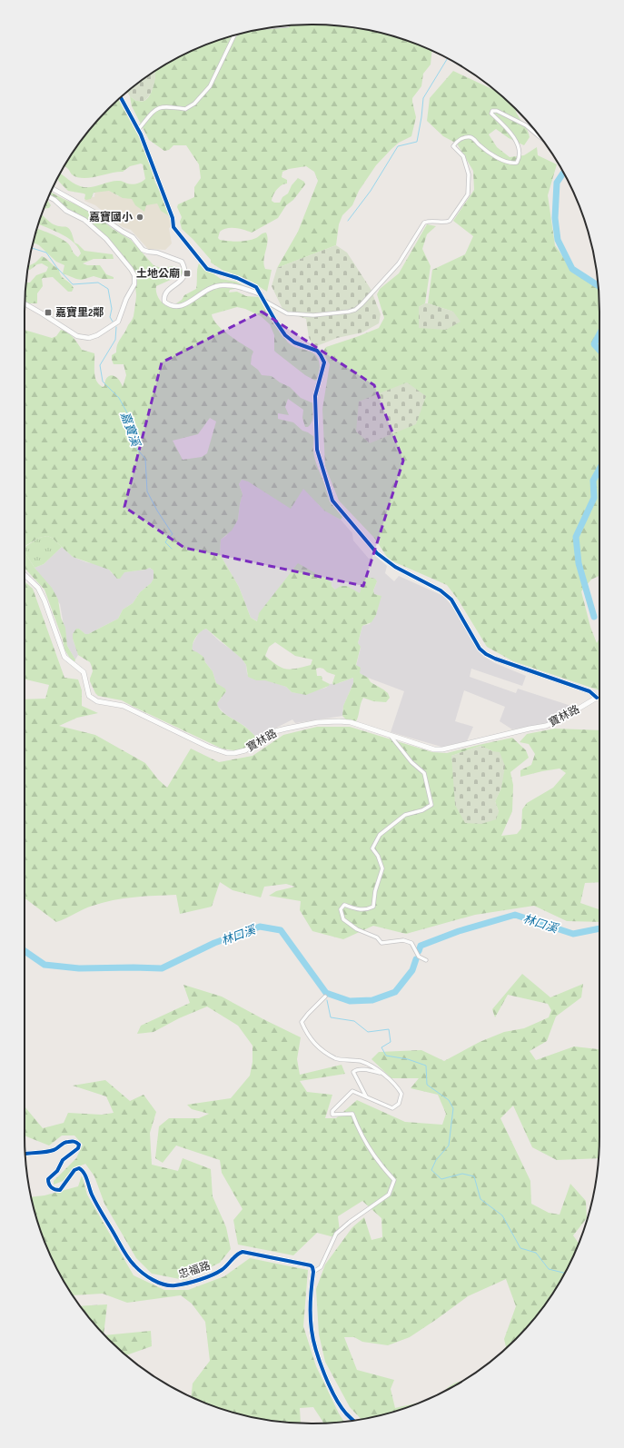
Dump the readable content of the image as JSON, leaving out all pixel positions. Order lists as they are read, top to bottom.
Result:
{
  "streets": {
    "main road": ["寶林路"],
    "street": ["忠福路"]
  },
  "water": ["嘉寶溪", "林口溪"],
  "places": {
    "other": ["嘉寶國小"],
    "transit": ["土地公廟", "嘉寶里2鄰"]
  }
}
